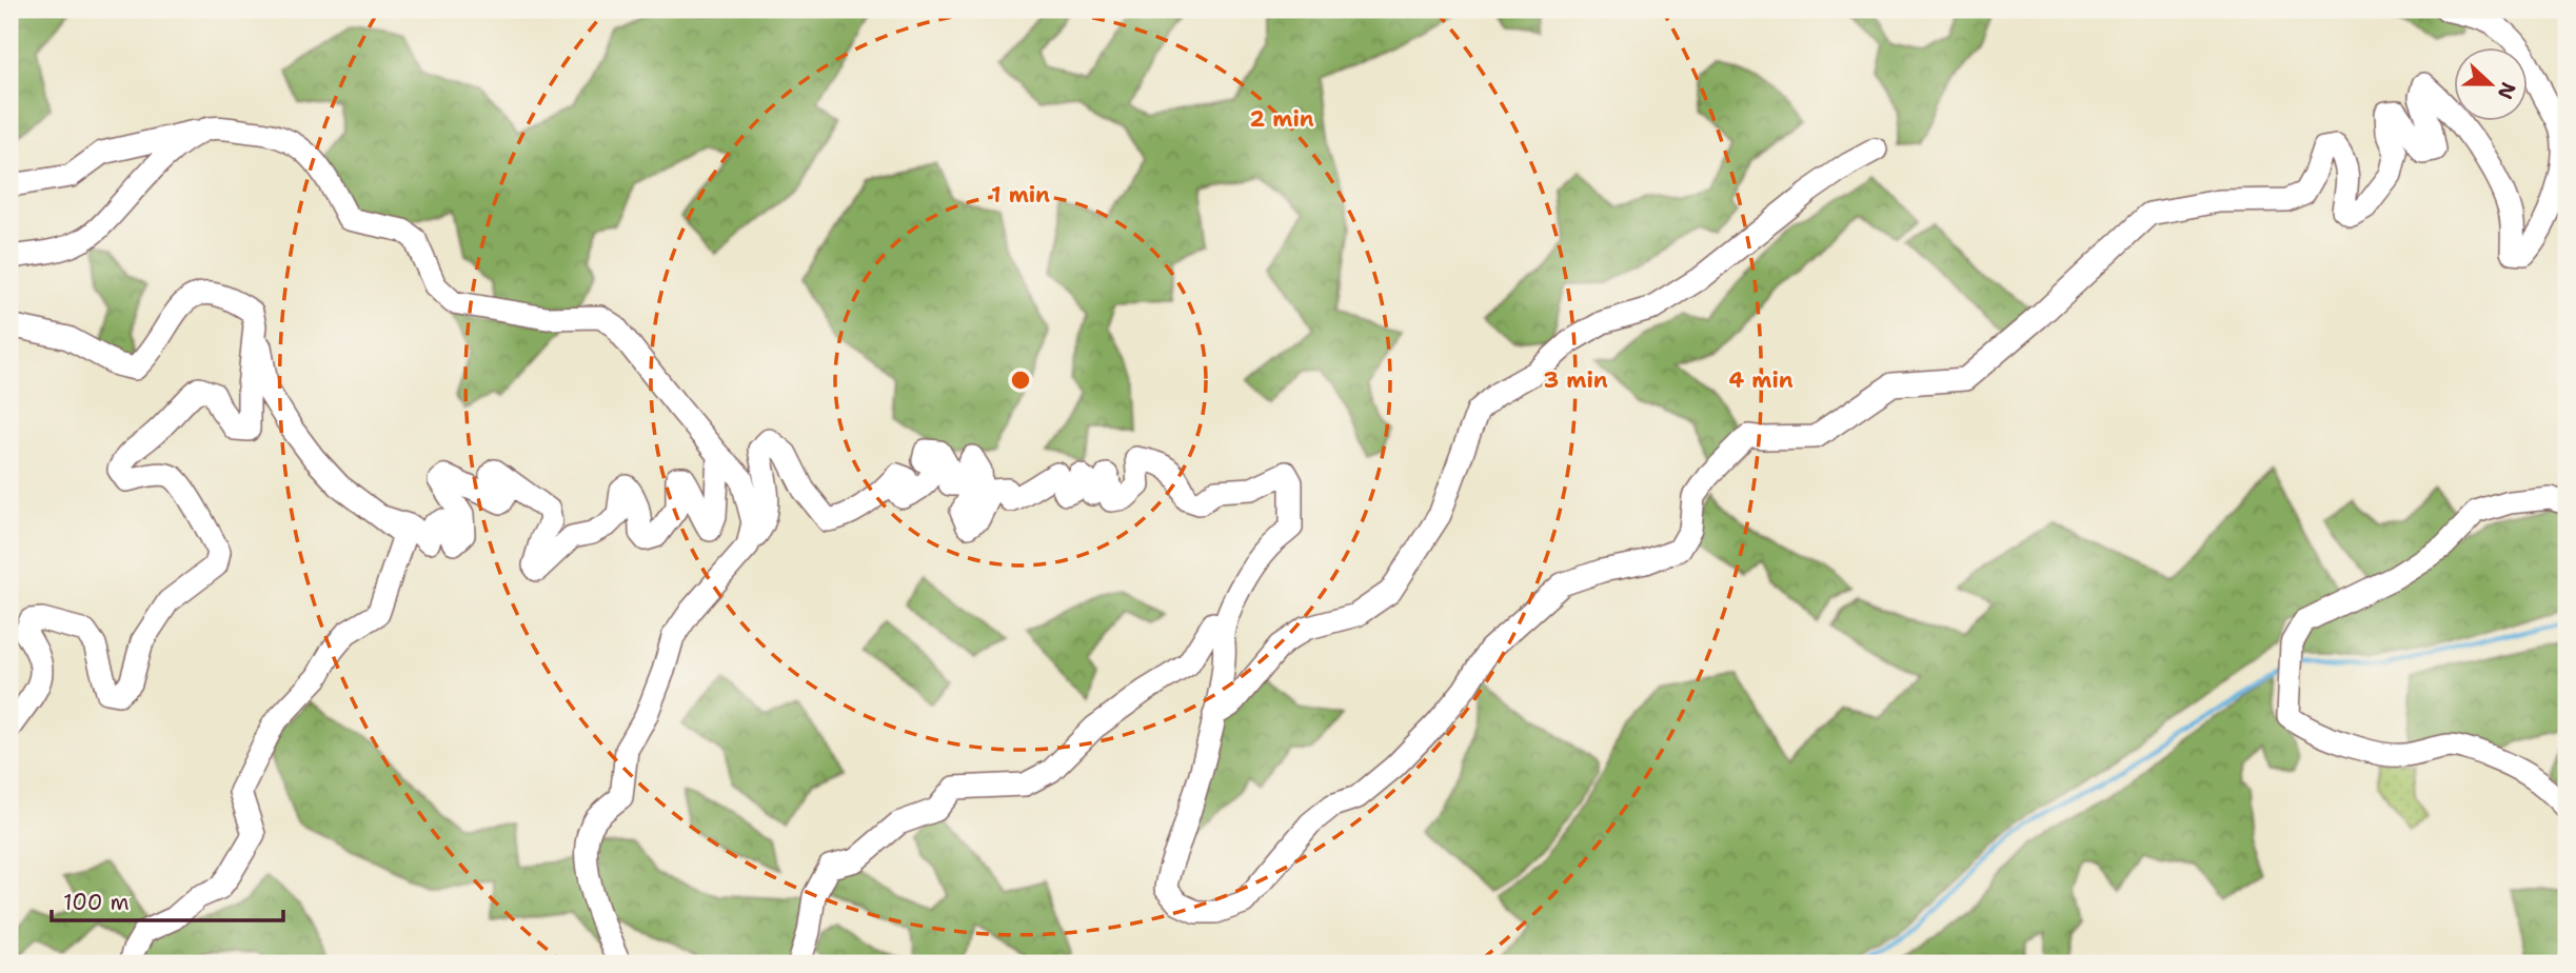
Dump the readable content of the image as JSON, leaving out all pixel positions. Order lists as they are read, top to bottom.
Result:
{
  "scale_bar": "100 m",
  "north": "right",
  "rings": [
    "2 min",
    "1 min",
    "3 min",
    "4 min"
  ]
}
